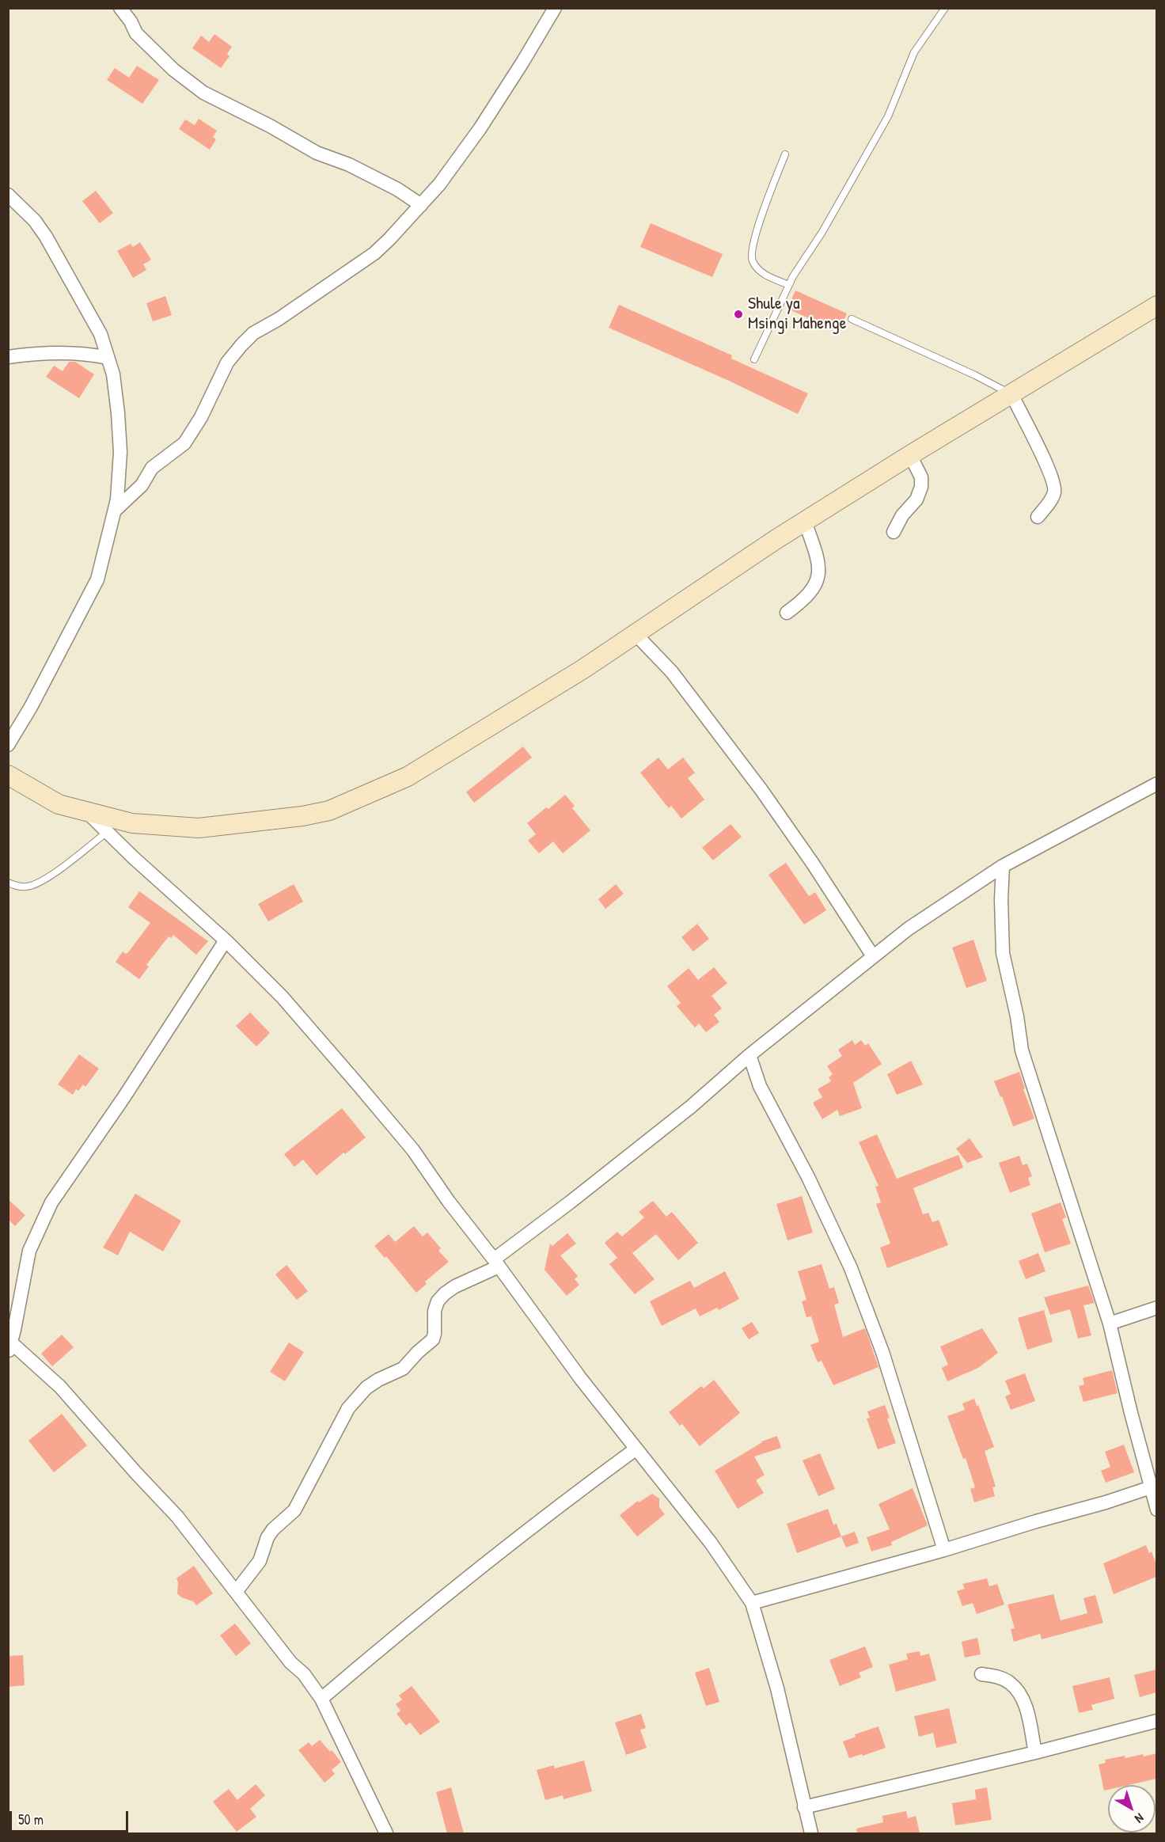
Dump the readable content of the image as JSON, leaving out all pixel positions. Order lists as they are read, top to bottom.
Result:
{
  "places": ["Shule ya Msingi Mahenge"],
  "scale_bar": "50 m",
  "north": "bottom right"
}
